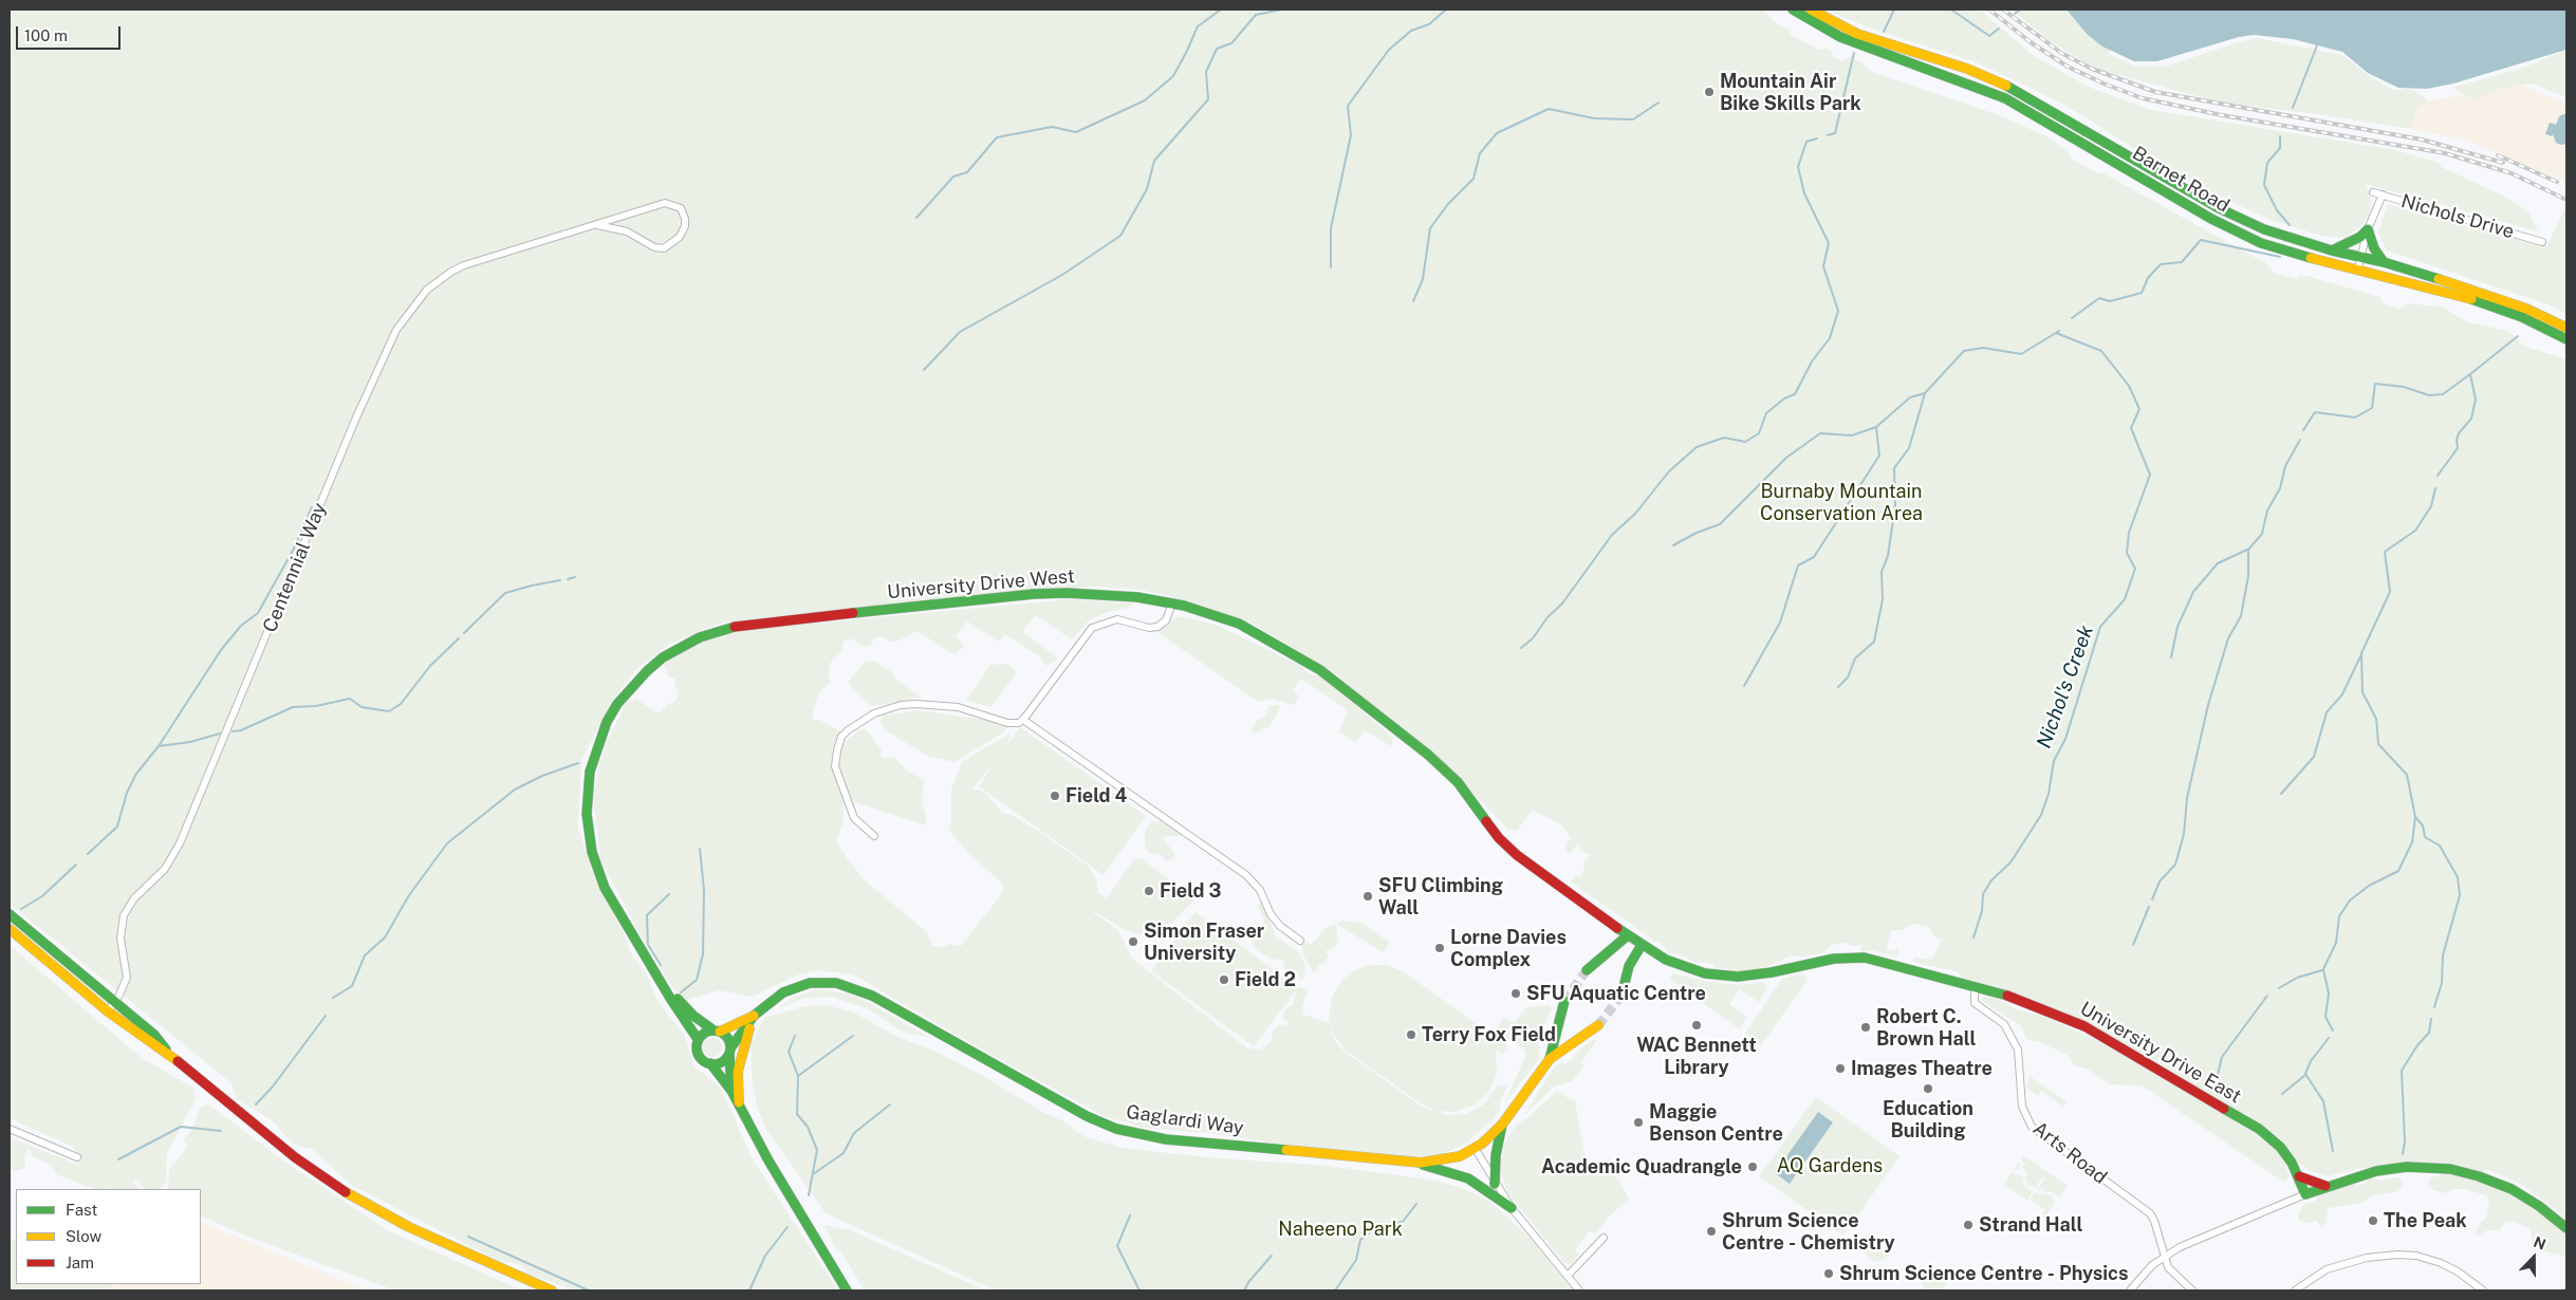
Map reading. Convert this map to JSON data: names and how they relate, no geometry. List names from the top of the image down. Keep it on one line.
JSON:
{"streets":{"street":["Barnet Road","Nichols Drive","Centennial Way","University Drive West","University Drive East","Gaglardi Way","Arts Road"]},"crossings":[["University Drive West","University Drive East"],["University Drive West","Gaglardi Way"],["University Drive East","Arts Road"]],"water":["Nichol's Creek"],"parks":["Burnaby Mountain Conservation Area","AQ Gardens","Naheeno Park"],"places":["Mountain Air Bike Skills Park","Field 4","Field 3","SFU Climbing Wall","Simon Fraser University","Lorne Davies Complex","Field 2","SFU Aquatic Centre","WAC Bennett Library","Robert C. Brown Hall","Terry Fox Field","Images Theatre","Education Building","Maggie Benson Centre","Academic Quadrangle","The Peak","Strand Hall","Shrum Science Centre - Chemistry","Shrum Science Centre - Physics"],"legend":["Fast","Slow","Jam"],"scale_bar":"100 m","north":"top"}
